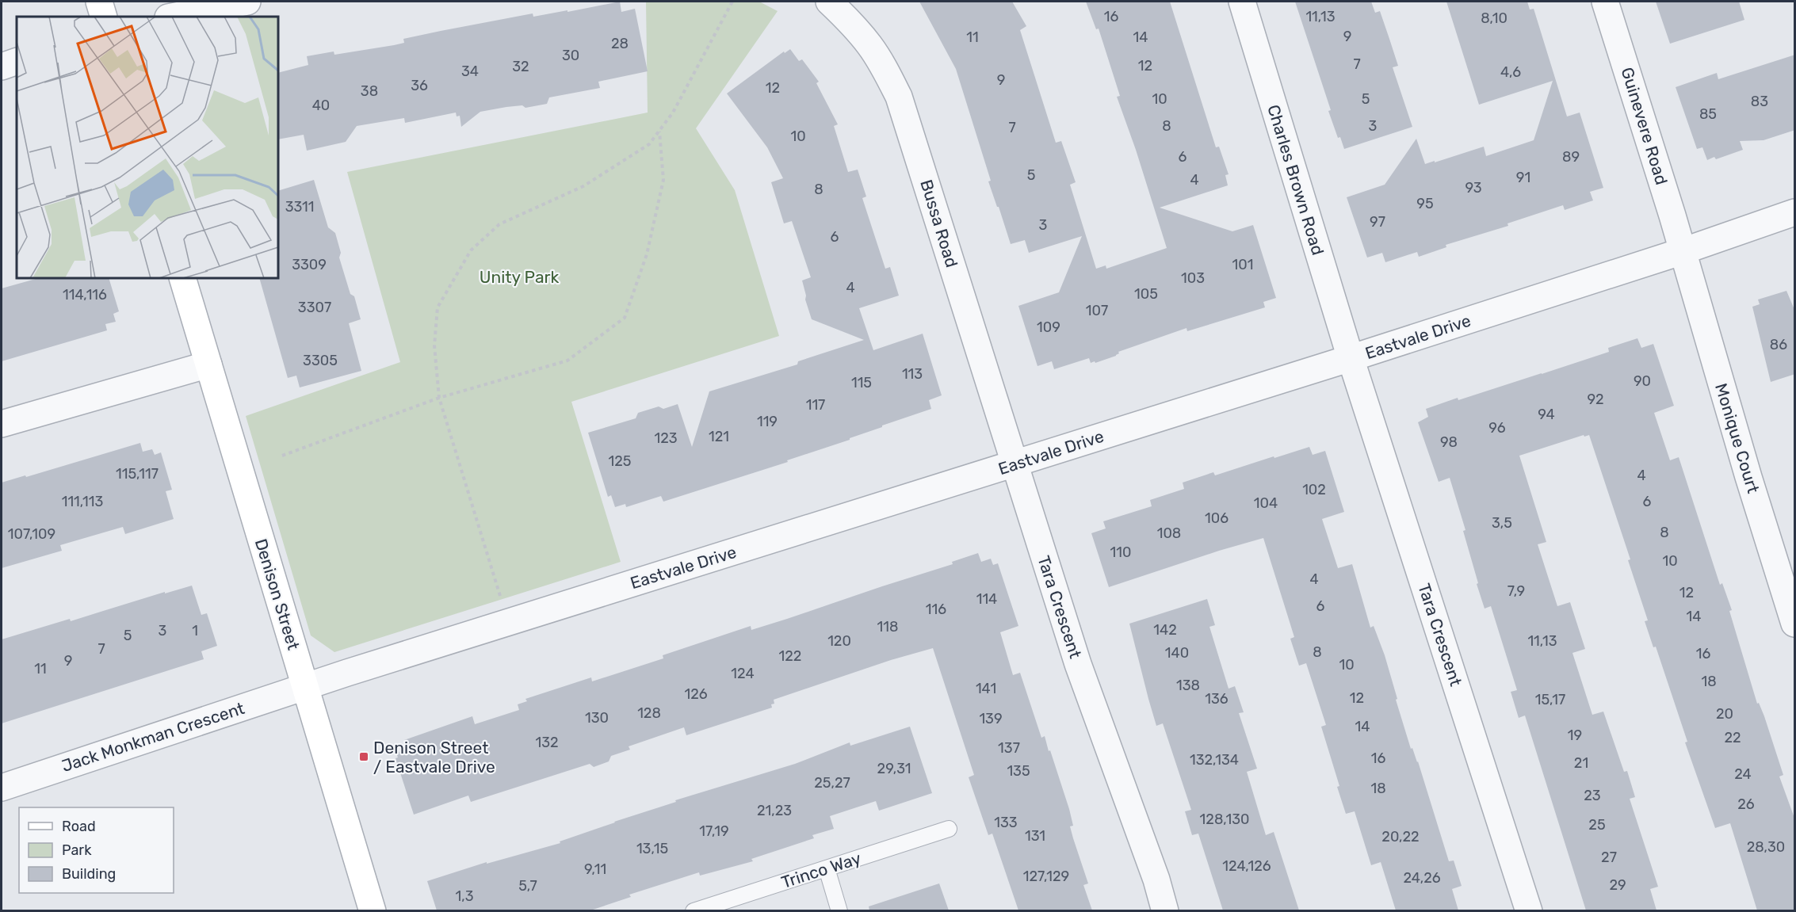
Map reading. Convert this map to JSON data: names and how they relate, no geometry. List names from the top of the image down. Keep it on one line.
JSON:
{"streets":{"street":["Guinevere Road","Charles Brown Road","Bussa Road","Eastvale Drive","Monique Court","Denison Street","Tara Crescent","Jack Monkman Crescent"],"lane":["Trinco Way"]},"crossings":[["Guinevere Road","Eastvale Drive"],["Guinevere Road","Monique Court"],["Charles Brown Road","Eastvale Drive"],["Charles Brown Road","Tara Crescent"],["Bussa Road","Eastvale Drive"],["Bussa Road","Tara Crescent"],["Eastvale Drive","Monique Court"],["Eastvale Drive","Denison Street"],["Eastvale Drive","Tara Crescent"],["Eastvale Drive","Jack Monkman Crescent"],["Denison Street","Jack Monkman Crescent"]],"parks":["Unity Park"],"places":{"transit":["Denison Street / Eastvale Drive"]},"house_numbers":["16","11,13","8,10","9","11","14","28","30","7","12","32","34","4,6","9","36","12","38","10","5","83","40","85","8","3","7","10","6","89","5","91","4","93","8","95","3311","97","3","6","3309","101","103","4","105","114,116","3307","107","109","86","3305","113","90","115","92","117","94","119","96","121","123","98","125","115,117","4","102","111,113","6","104","106","3,5","8","108","107,109","110","10","4","7,9","12","114","6","116","14","118","142","3","1","5","120","11,13","7","8","140","16","122","9","10","11","124","18","138","141","126","12","136","15,17","128","20","130","139","14","19","22","132","137","16","132,134","21","29,31","135","24","25,27","18","23","26","21,23","128,130","133","25","17,19","131","20,22","28,30","13,15","27","124,126","9,11","127,129","24,26","29","5,7","1,3"],"legend":["Road","Park","Building"]}
